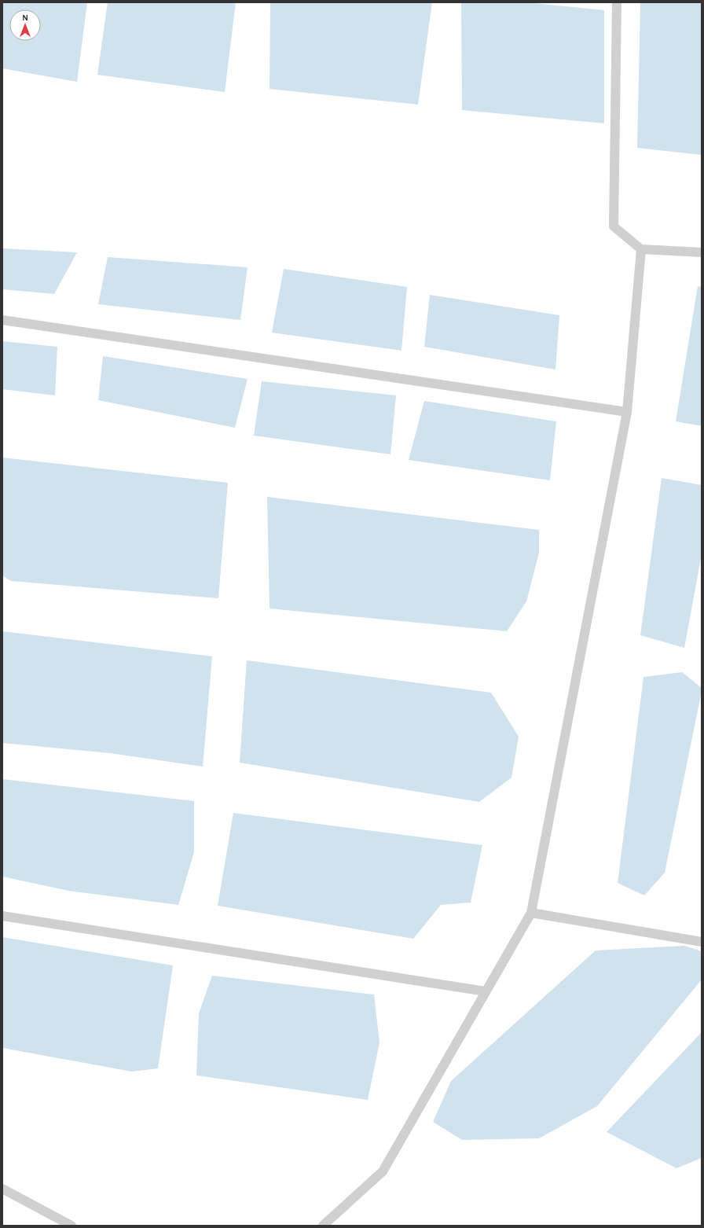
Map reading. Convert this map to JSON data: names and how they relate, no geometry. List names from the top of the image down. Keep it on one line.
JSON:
{"north":"top"}
